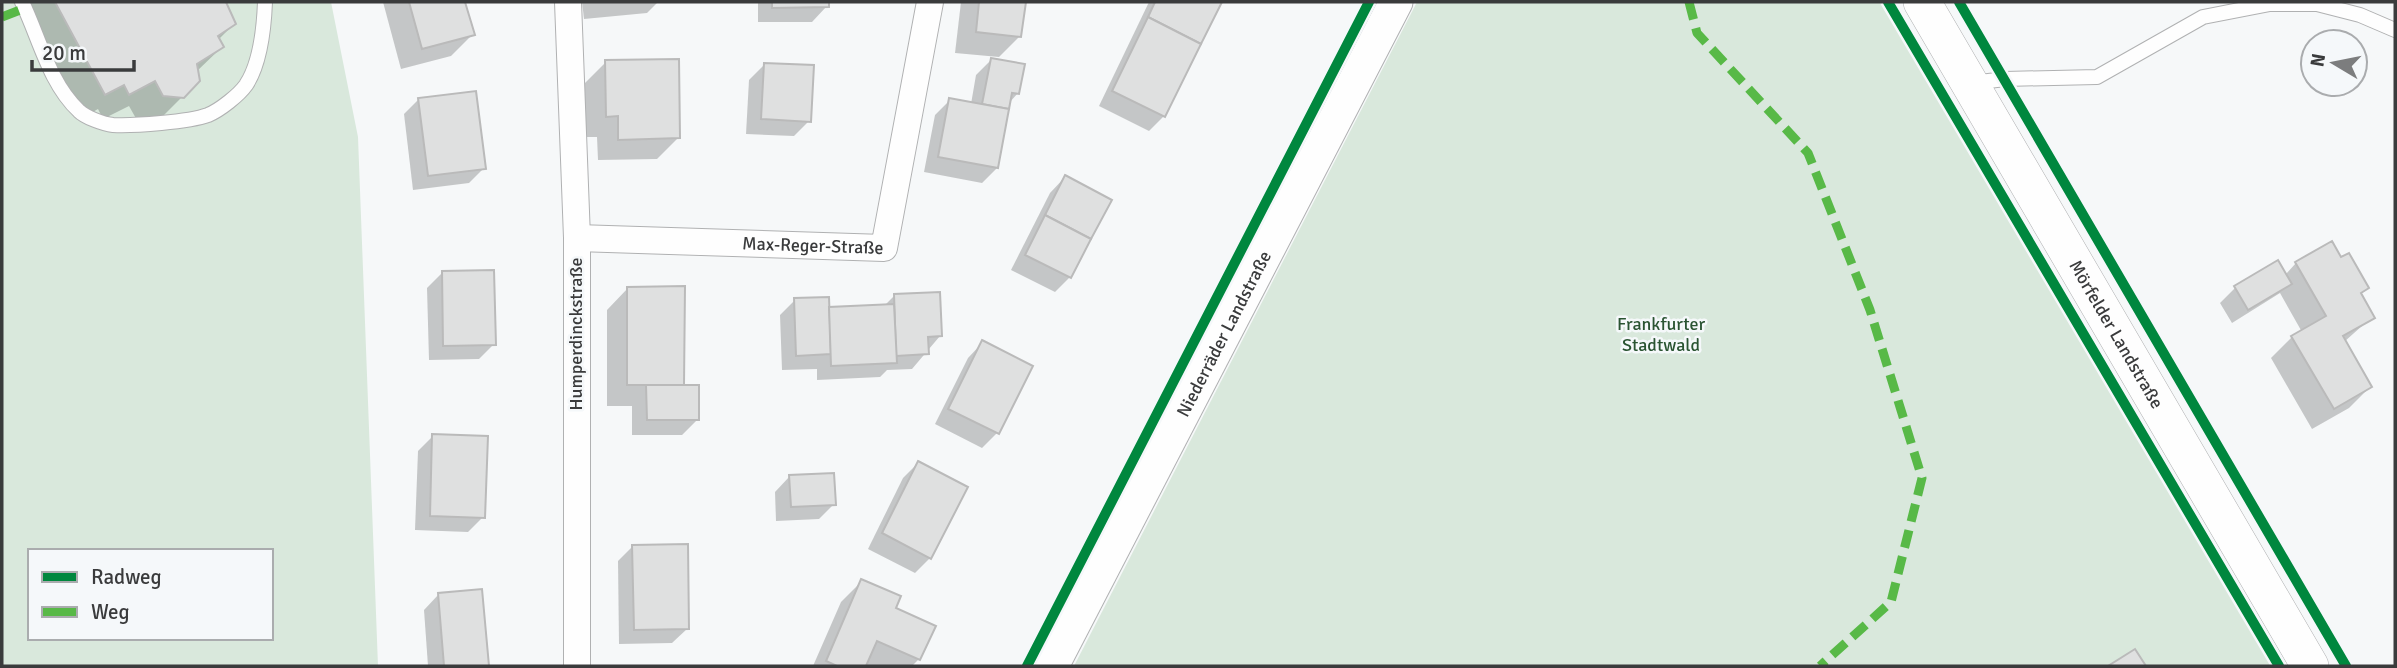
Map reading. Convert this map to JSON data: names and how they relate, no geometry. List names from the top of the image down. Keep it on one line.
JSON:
{"streets":{"main road":["Mörfelder Landstraße"],"street":["Max-Reger-Straße","Humperdinckstraße","Niederräder Landstraße"]},"crossings":[["Max-Reger-Straße","Humperdinckstraße"]],"parks":["Frankfurter Stadtwald"],"legend":["Radweg","Weg"],"scale_bar":"20 m","north":"left"}
